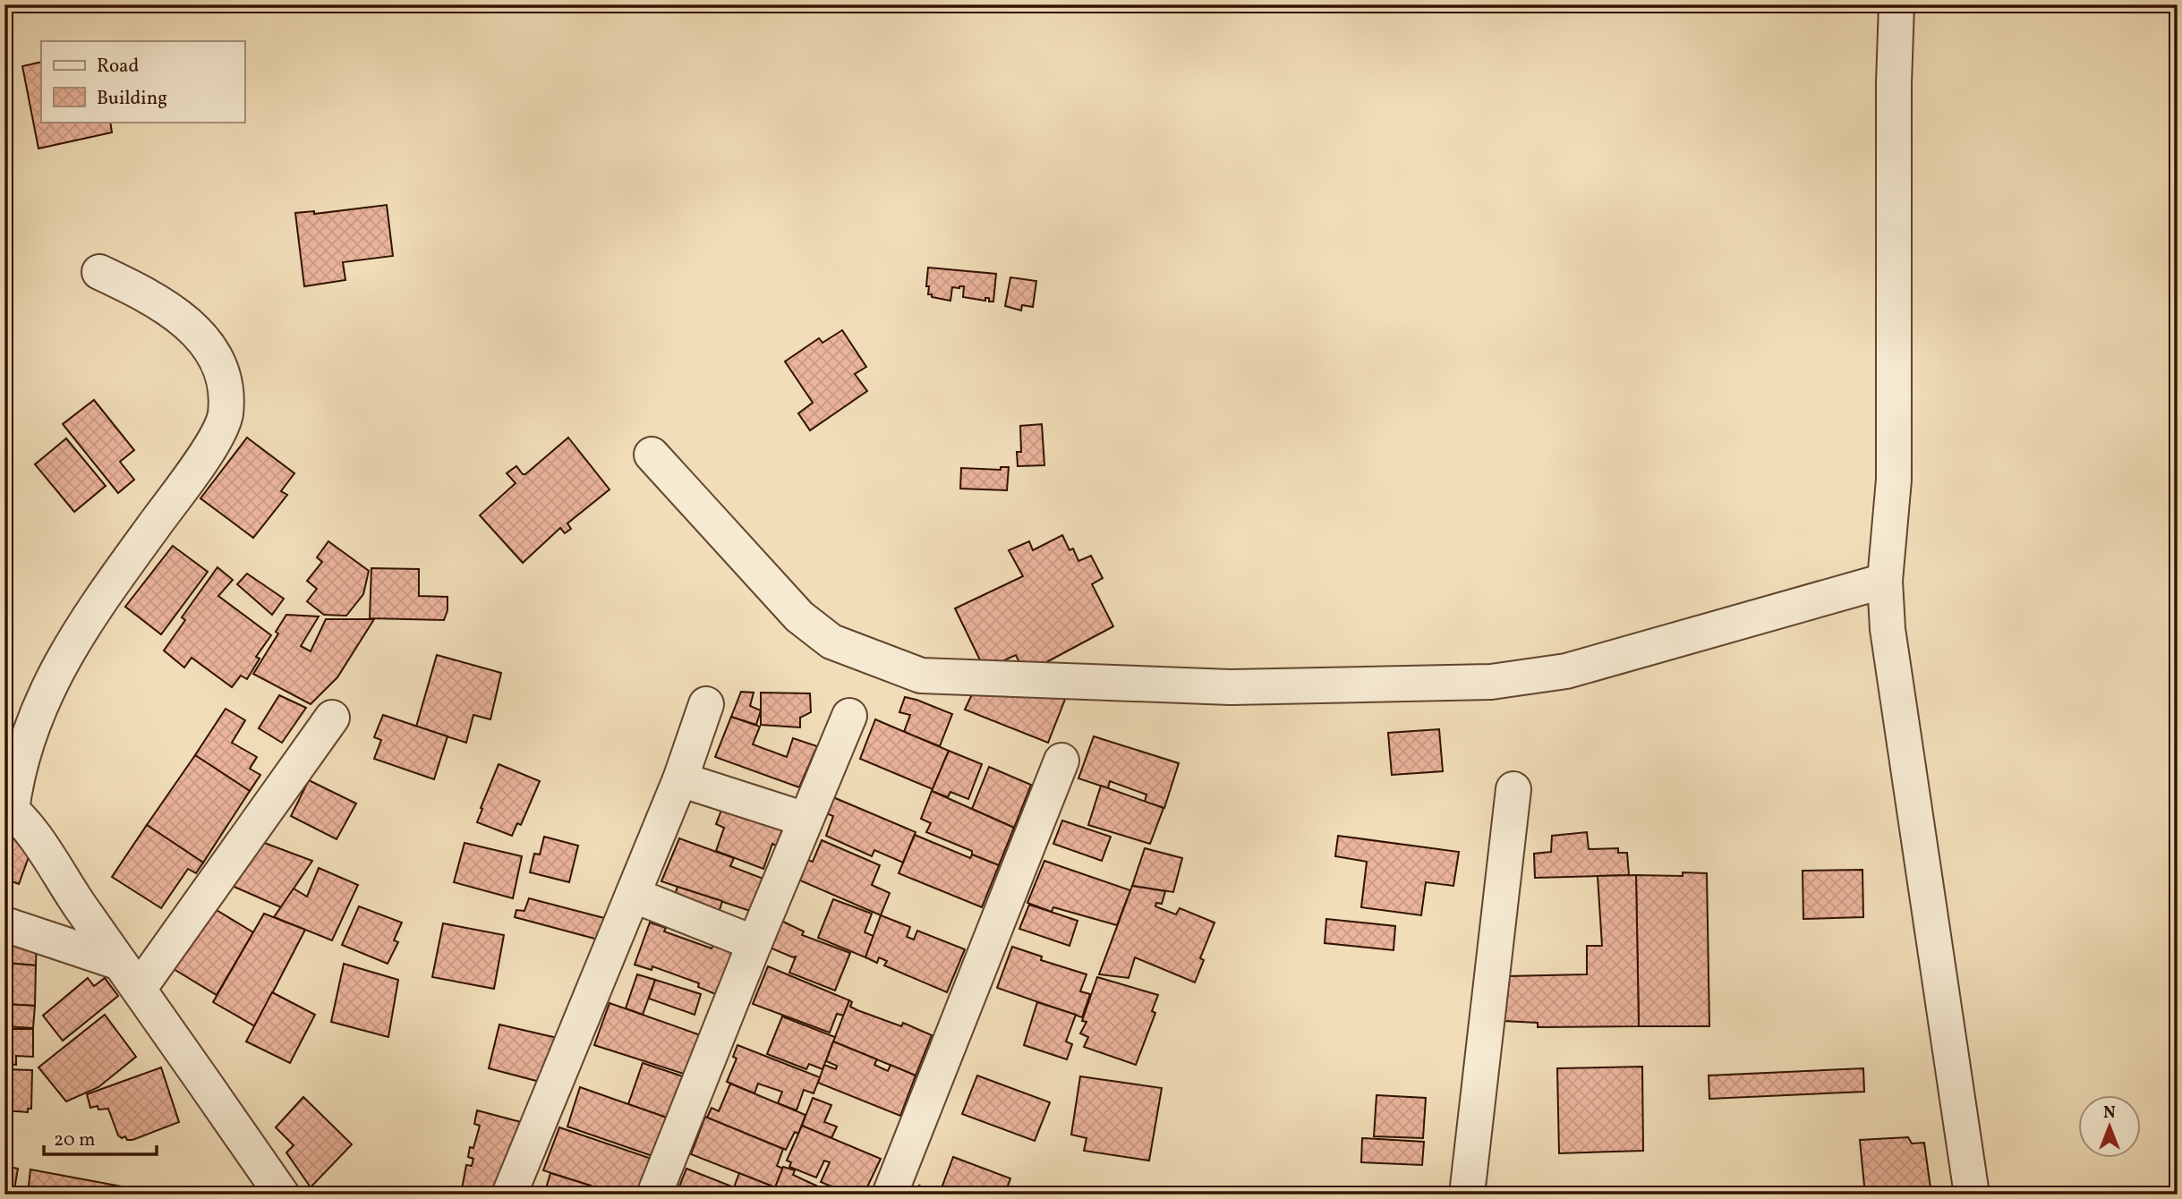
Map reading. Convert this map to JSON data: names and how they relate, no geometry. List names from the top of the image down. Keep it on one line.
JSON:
{"legend":["Road","Building"],"scale_bar":"20 m","north":"top"}
